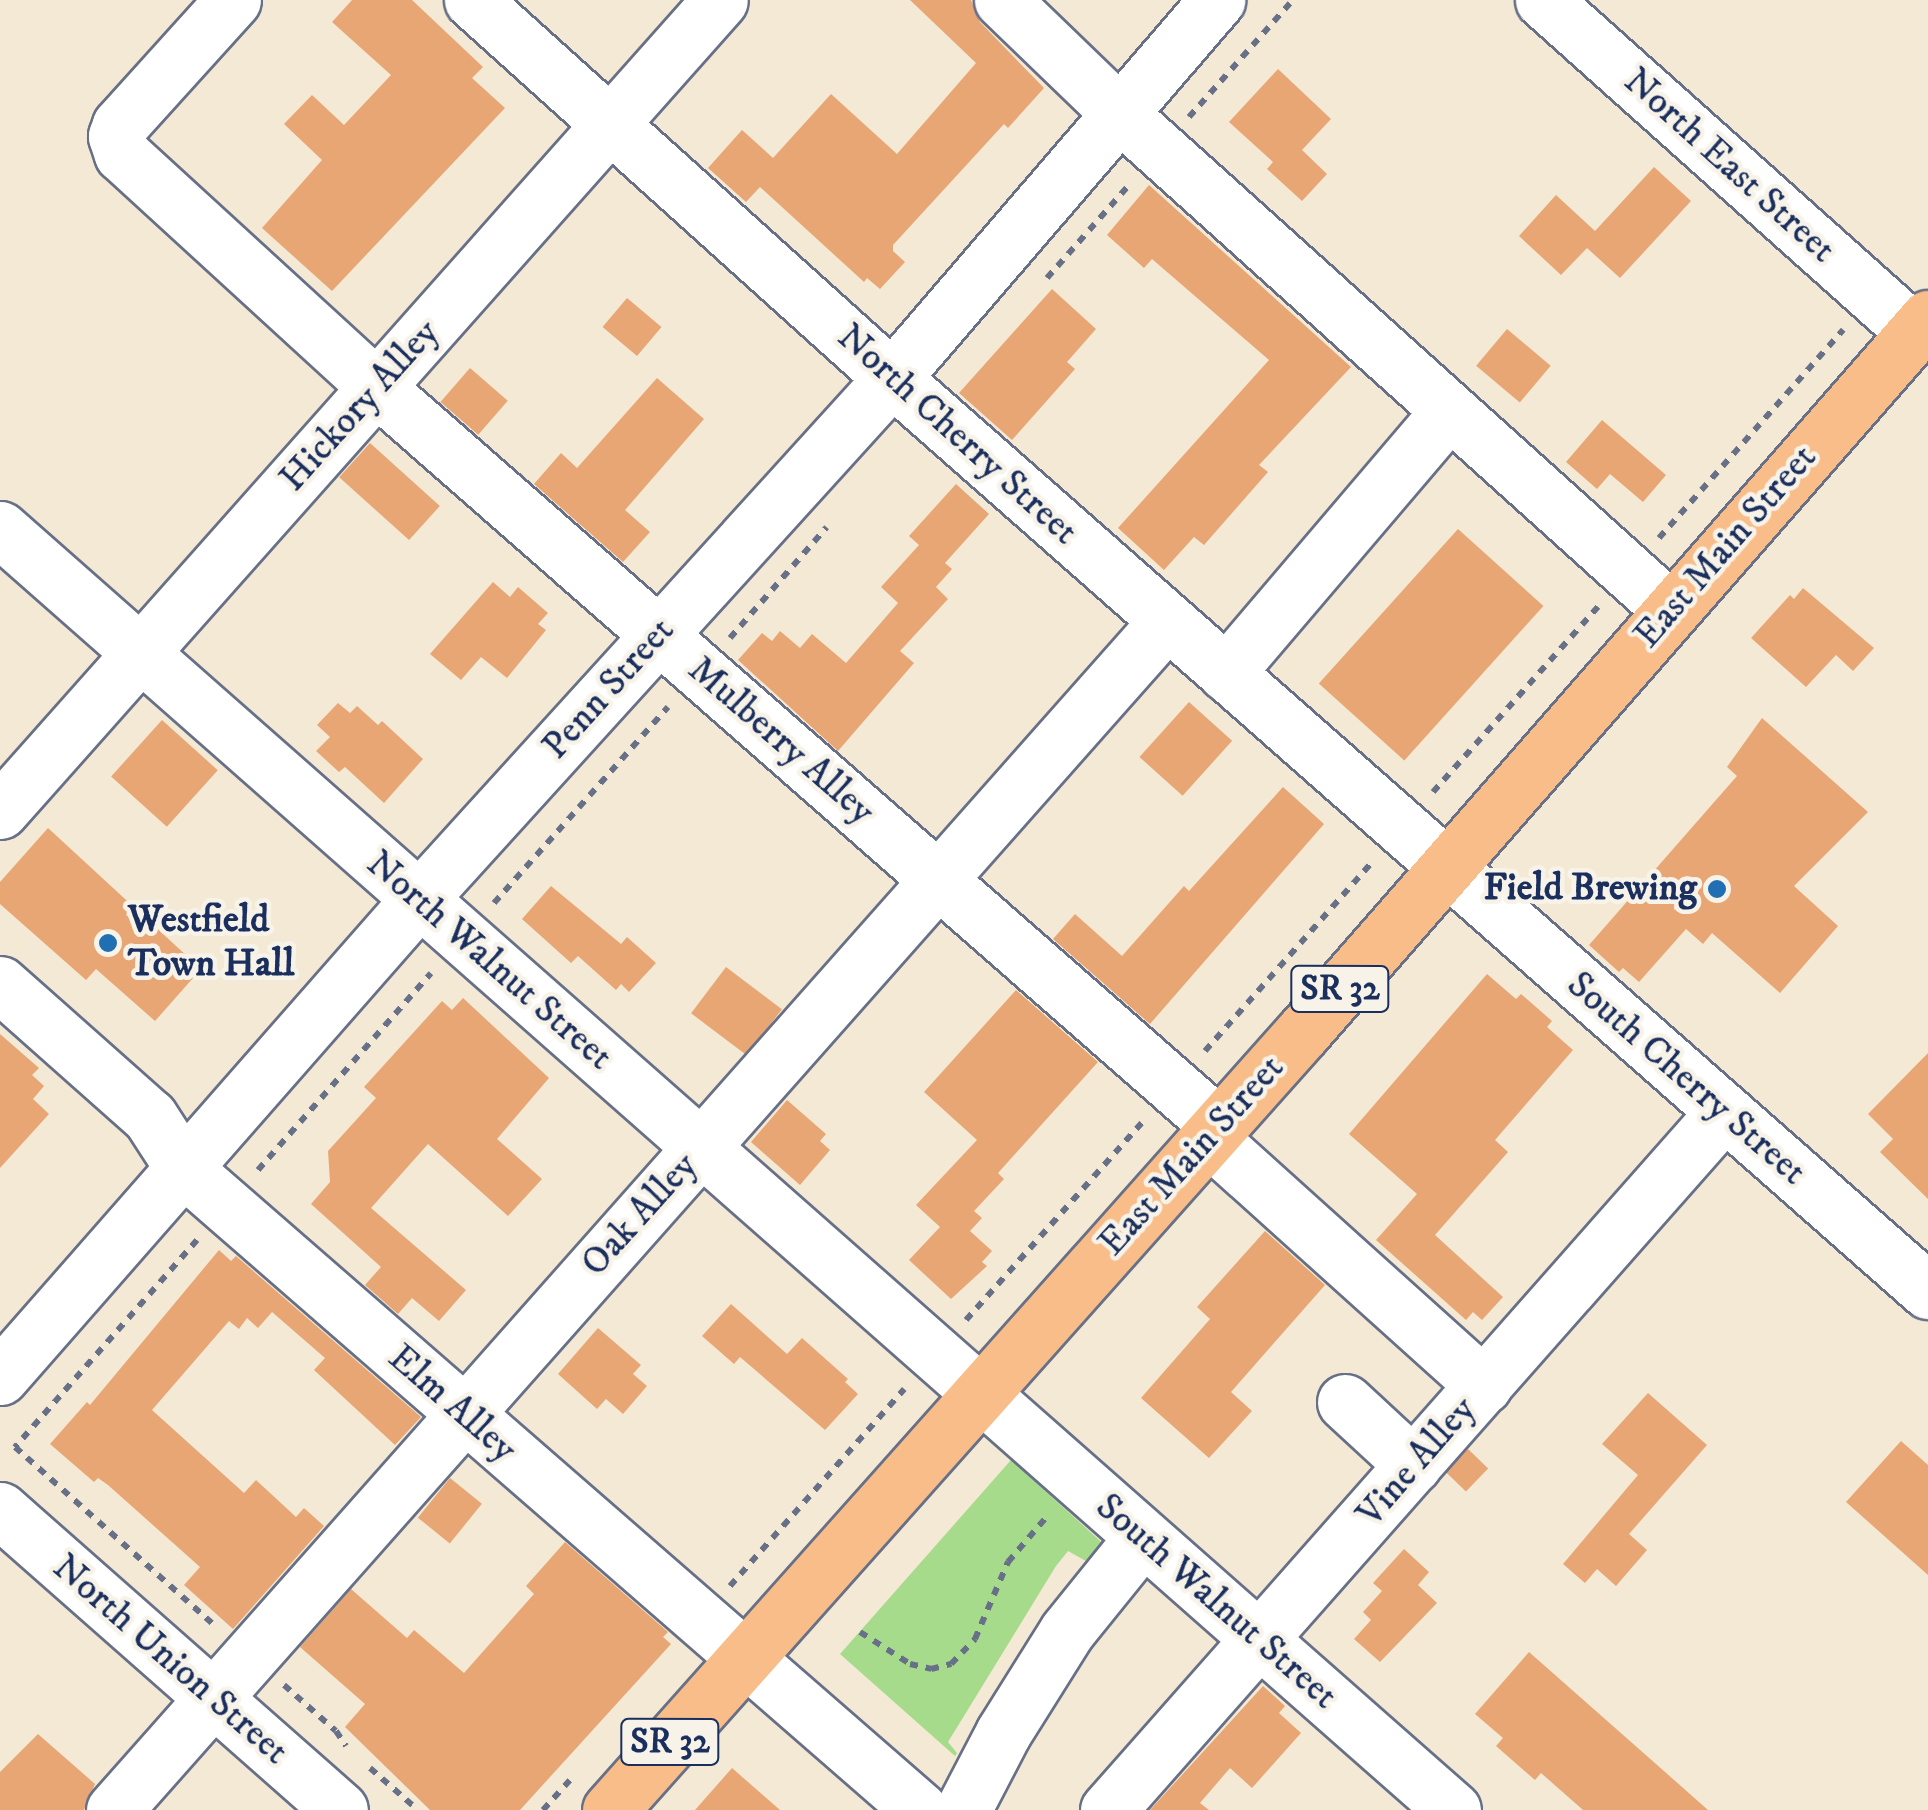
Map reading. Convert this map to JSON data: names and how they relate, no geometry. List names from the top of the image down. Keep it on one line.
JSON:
{"streets":{"main road":["East Main Street","SR 32"],"street":["North East Street","Hickory Alley","North Cherry Street","Penn Street","Mulberry Alley","North Walnut Street","South Cherry Street","Oak Alley","Elm Alley","Vine Alley","South Walnut Street","North Union Street"]},"crossings":[["North East Street","East Main Street"],["Hickory Alley","North Cherry Street"],["Hickory Alley","Mulberry Alley"],["Hickory Alley","North Walnut Street"],["North Cherry Street","East Main Street"],["North Cherry Street","Penn Street"],["North Cherry Street","South Cherry Street"],["North Cherry Street","Oak Alley"],["East Main Street","Mulberry Alley"],["East Main Street","North Walnut Street"],["East Main Street","South Cherry Street"],["East Main Street","Elm Alley"],["East Main Street","South Walnut Street"],["Penn Street","Mulberry Alley"],["Penn Street","North Walnut Street"],["Penn Street","Elm Alley"],["Mulberry Alley","Oak Alley"],["Mulberry Alley","Vine Alley"],["North Walnut Street","Oak Alley"],["North Walnut Street","South Walnut Street"],["South Cherry Street","Vine Alley"],["Oak Alley","Elm Alley"],["Oak Alley","North Union Street"],["Vine Alley","South Walnut Street"]],"places":["Field Brewing","Westfield Town Hall"]}
